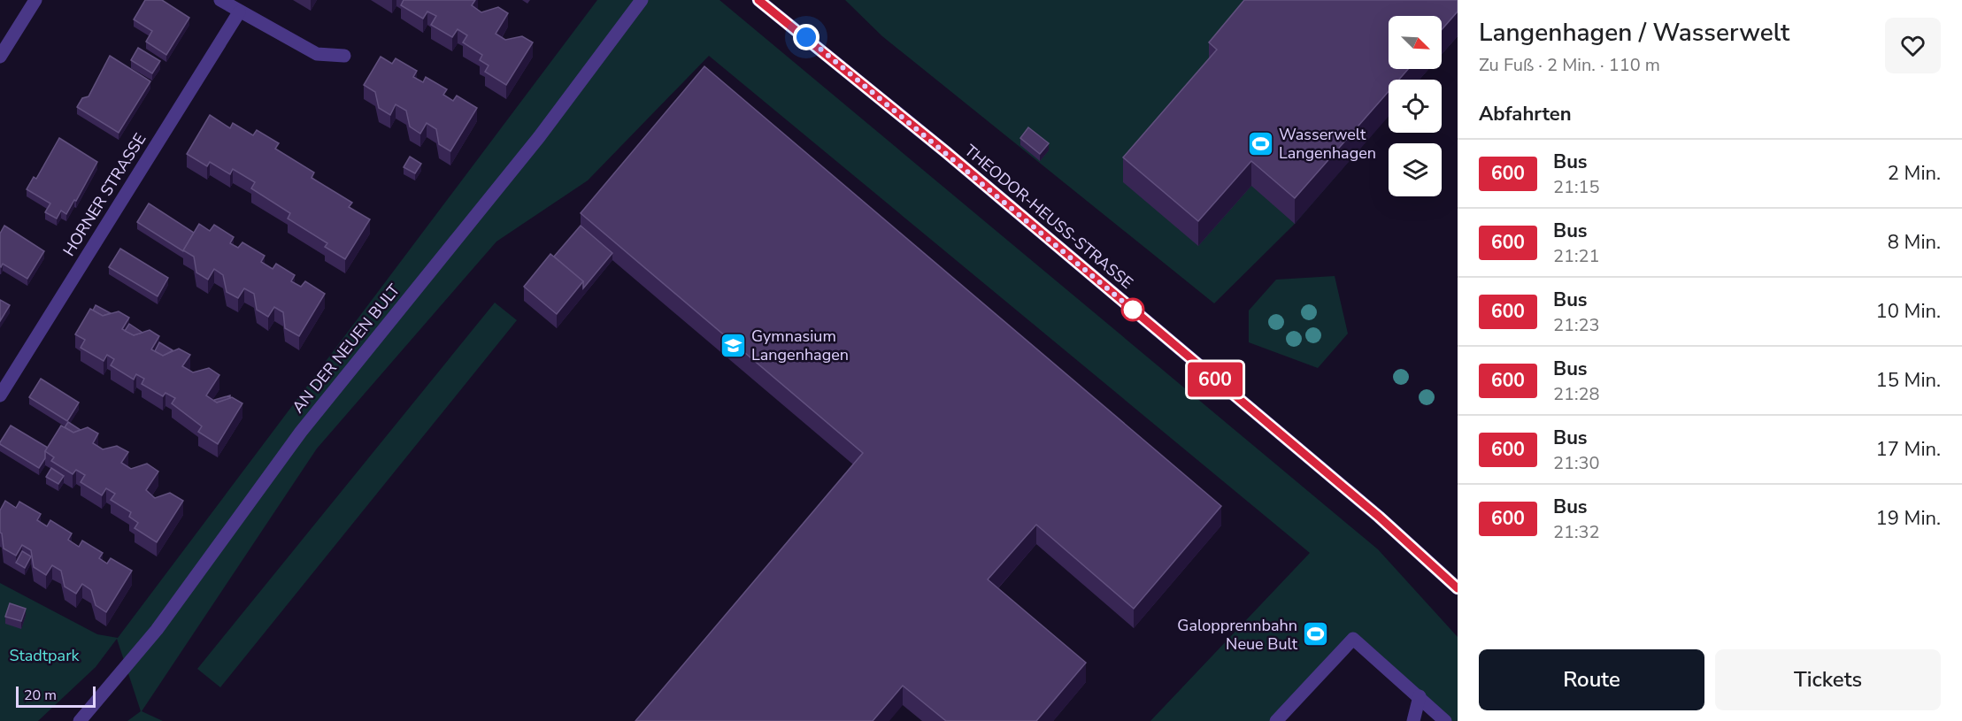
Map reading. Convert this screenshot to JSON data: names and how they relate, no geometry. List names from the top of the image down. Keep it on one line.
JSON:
{"streets":{"street":["HORNER STRASSE","THEODOR-HEUSS-STRASSE","AN DER NEUEN BULT"]},"parks":["Stadtpark"],"places":{"sports":["Wasserwelt Langenhagen","Galopprennbahn Neue Bult"],"school or university":["Gymnasium Langenhagen"]},"lines":["bus line 600"],"scale_bar":"20 m","north":"bottom right","page":{"on_map":"600","heading":[["Langenhagen / Wasserwelt","Zu Fuß · 2 Min. · 110 m"],"Abfahrten"],"list":[{"mark":"600","name":"Bus","note":"21:15","value":"2 Min."},{"mark":"600","name":"Bus","note":"21:21","value":"8 Min."},{"mark":"600","name":"Bus","note":"21:23","value":"10 Min."},{"mark":"600","name":"Bus","note":"21:28","value":"15 Min."},{"mark":"600","name":"Bus","note":"21:30","value":"17 Min."},{"mark":"600","name":"Bus","note":"21:32","value":"19 Min."}],"buttons":["Route","Tickets"],"scale":"20 m"}}
